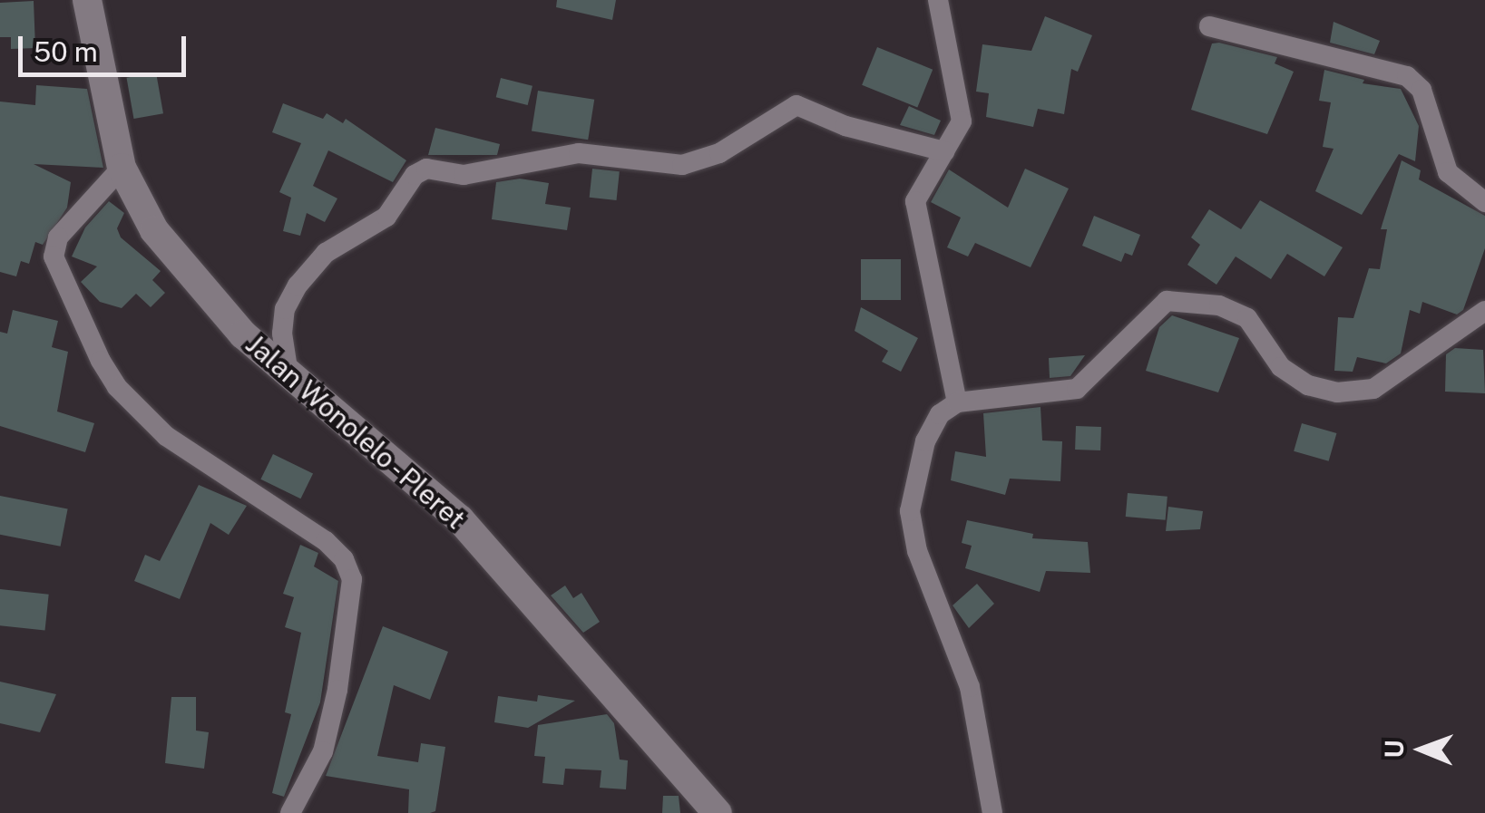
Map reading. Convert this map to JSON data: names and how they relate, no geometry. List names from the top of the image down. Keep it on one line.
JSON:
{"streets":{"main road":["Jalan Wonolelo - Pleret"]},"scale_bar":"50 m","north":"left"}
